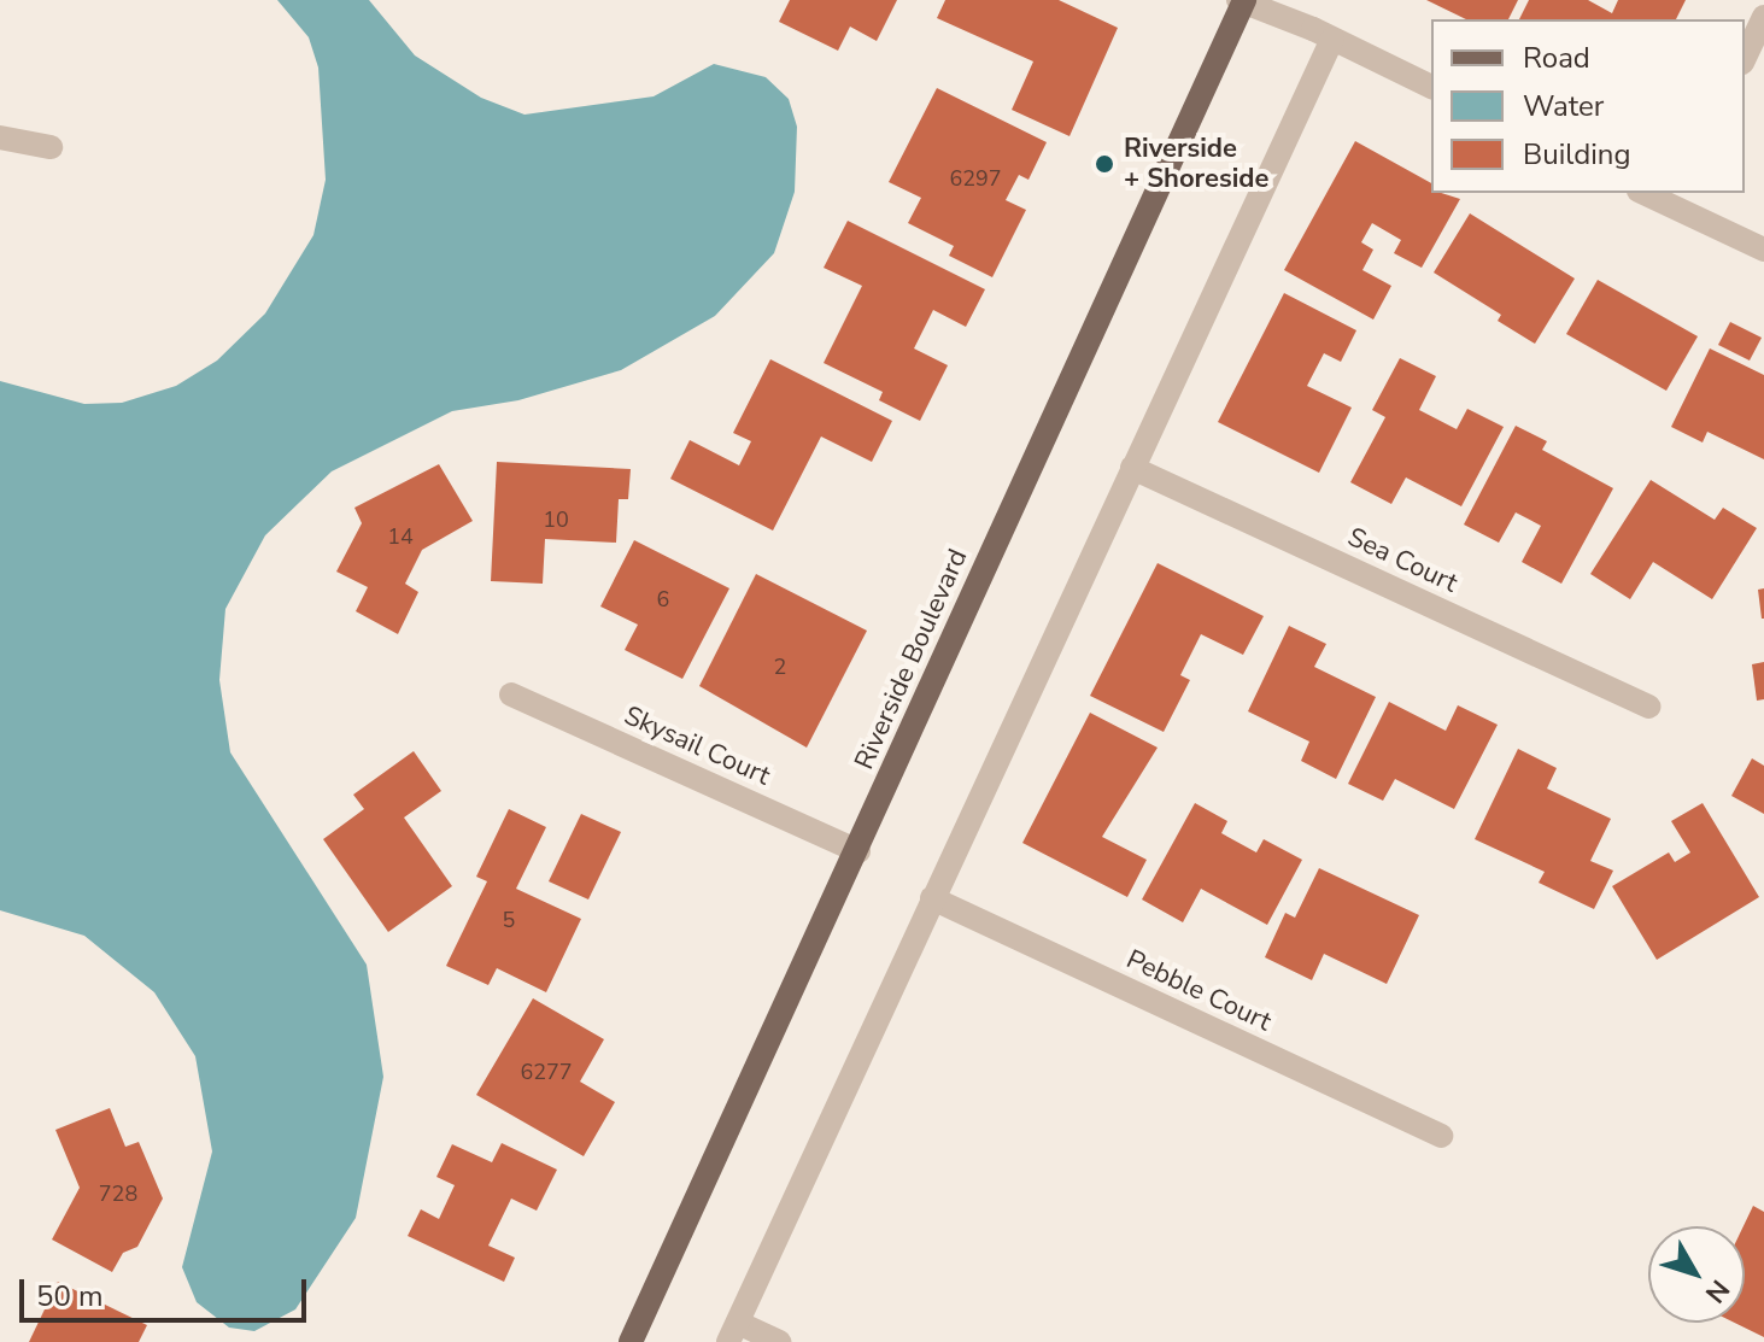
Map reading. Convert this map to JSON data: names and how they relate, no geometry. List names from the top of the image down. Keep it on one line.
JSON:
{"streets":{"main road":["Riverside Boulevard"],"street":["Sea Court","Skysail Court","Pebble Court"]},"crossings":[["Riverside Boulevard","Skysail Court"]],"places":["Riverside + Shoreside"],"house_numbers":["6297","10","14","6","2","5","6277","728"],"legend":["Road","Water","Building"],"scale_bar":"50 m","north":"bottom right"}
